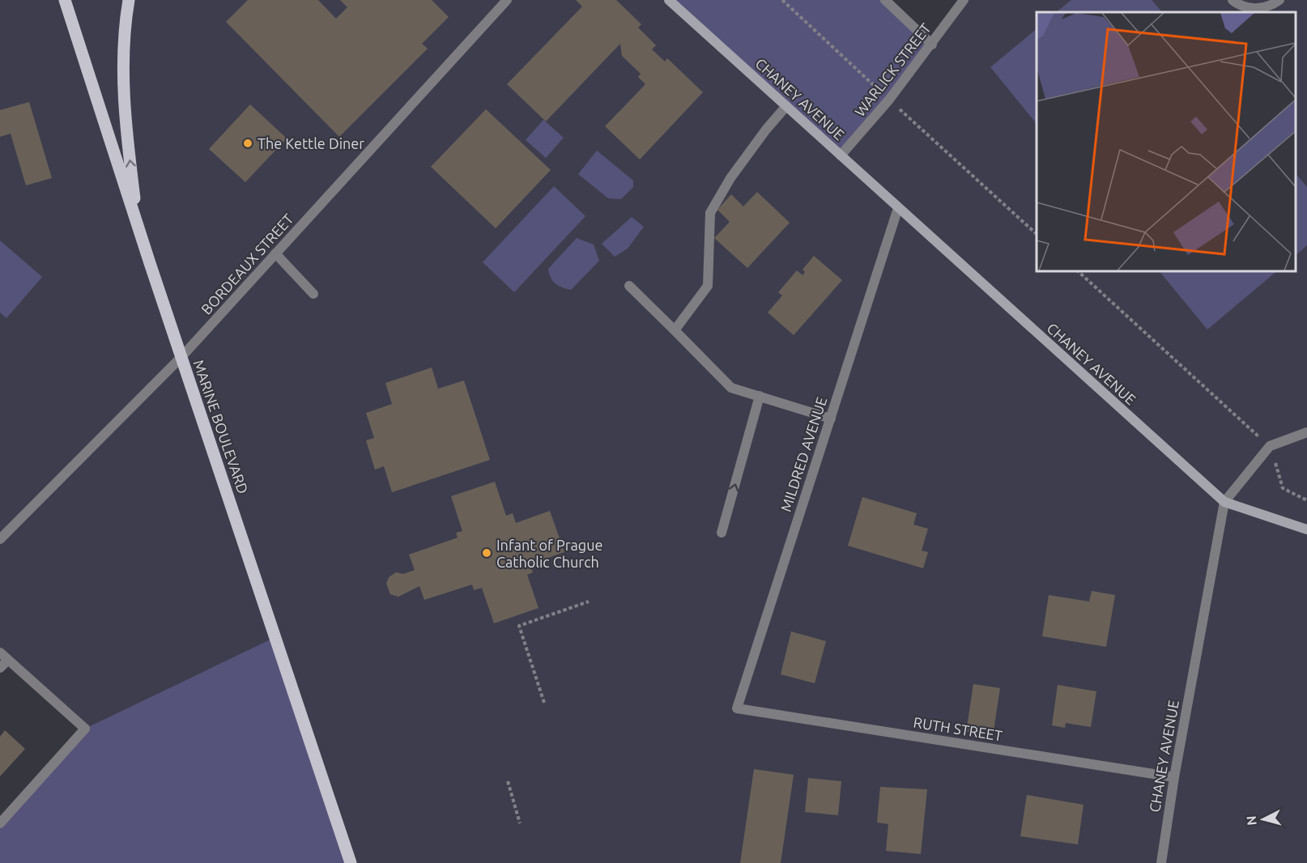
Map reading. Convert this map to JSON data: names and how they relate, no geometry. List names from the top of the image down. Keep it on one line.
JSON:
{"streets":{"main road":["CHANEY AVENUE","MARINE BOULEVARD"],"street":["WARLICK STREET","BORDEAUX STREET","MILDRED AVENUE","RUTH STREET"]},"crossings":[["WARLICK STREET","CHANEY AVENUE"],["CHANEY AVENUE","MILDRED AVENUE"],["CHANEY AVENUE","RUTH STREET"],["BORDEAUX STREET","MARINE BOULEVARD"],["MILDRED AVENUE","RUTH STREET"]],"places":["The Kettle Diner","Infant of Prague Catholic Church"],"north":"left"}
